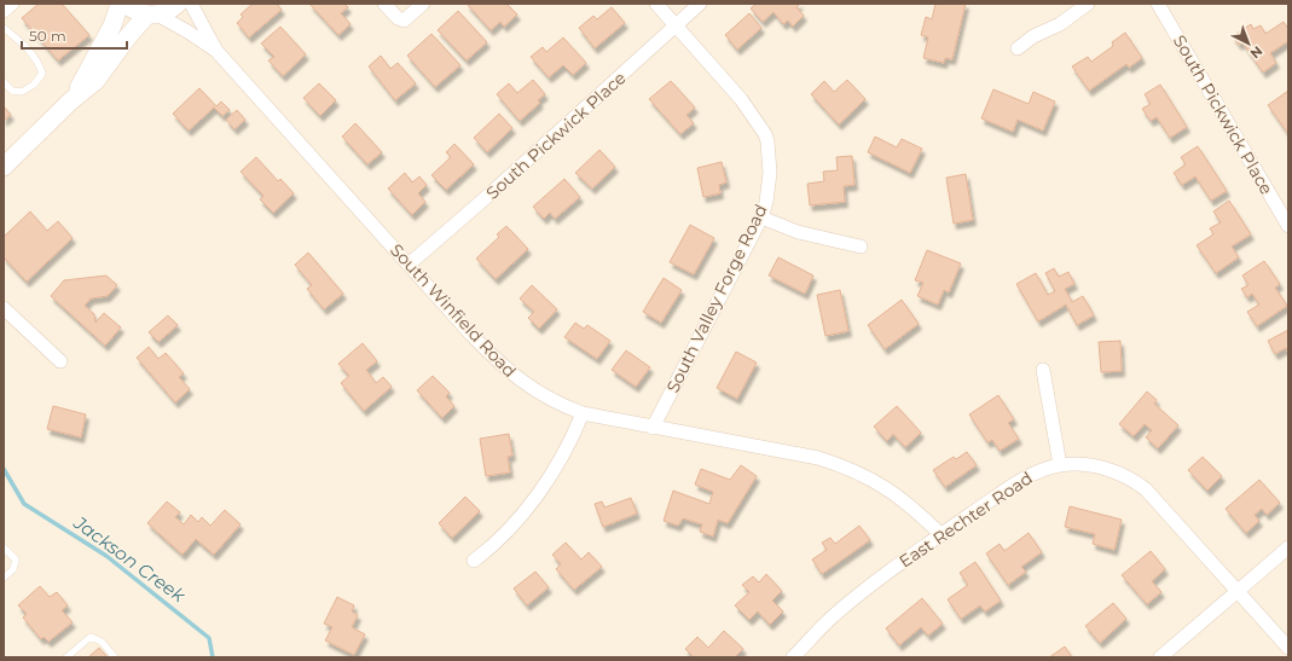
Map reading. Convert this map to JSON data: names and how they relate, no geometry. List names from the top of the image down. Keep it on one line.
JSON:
{"streets":{"street":["South Pickwick Place","South Valley Forge Road","South Winfield Road","East Rechter Road"]},"crossings":[["South Pickwick Place","South Valley Forge Road"],["South Pickwick Place","South Winfield Road"],["South Valley Forge Road","South Winfield Road"],["South Winfield Road","East Rechter Road"]],"water":["Jackson Creek"],"scale_bar":"50 m","north":"bottom right"}
